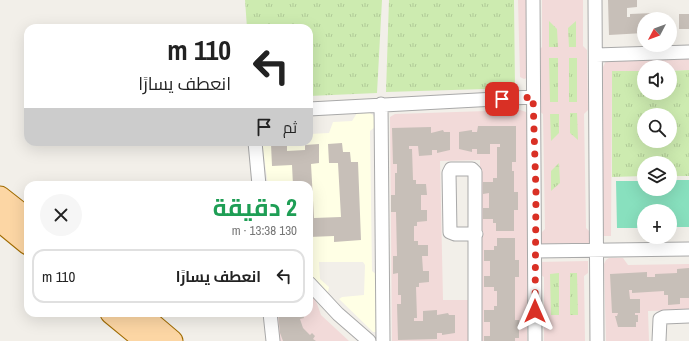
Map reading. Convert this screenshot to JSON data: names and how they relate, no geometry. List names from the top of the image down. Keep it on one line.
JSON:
{"north":"bottom left","page":{"map_buttons":"+","turn":["110 m","انعطف يسارًا"],"then":"ثم","heading":["2 دقيقة","130 m · 13:38"],"list":[{"name":"انعطف يسارًا","value":"110 m"}]}}
